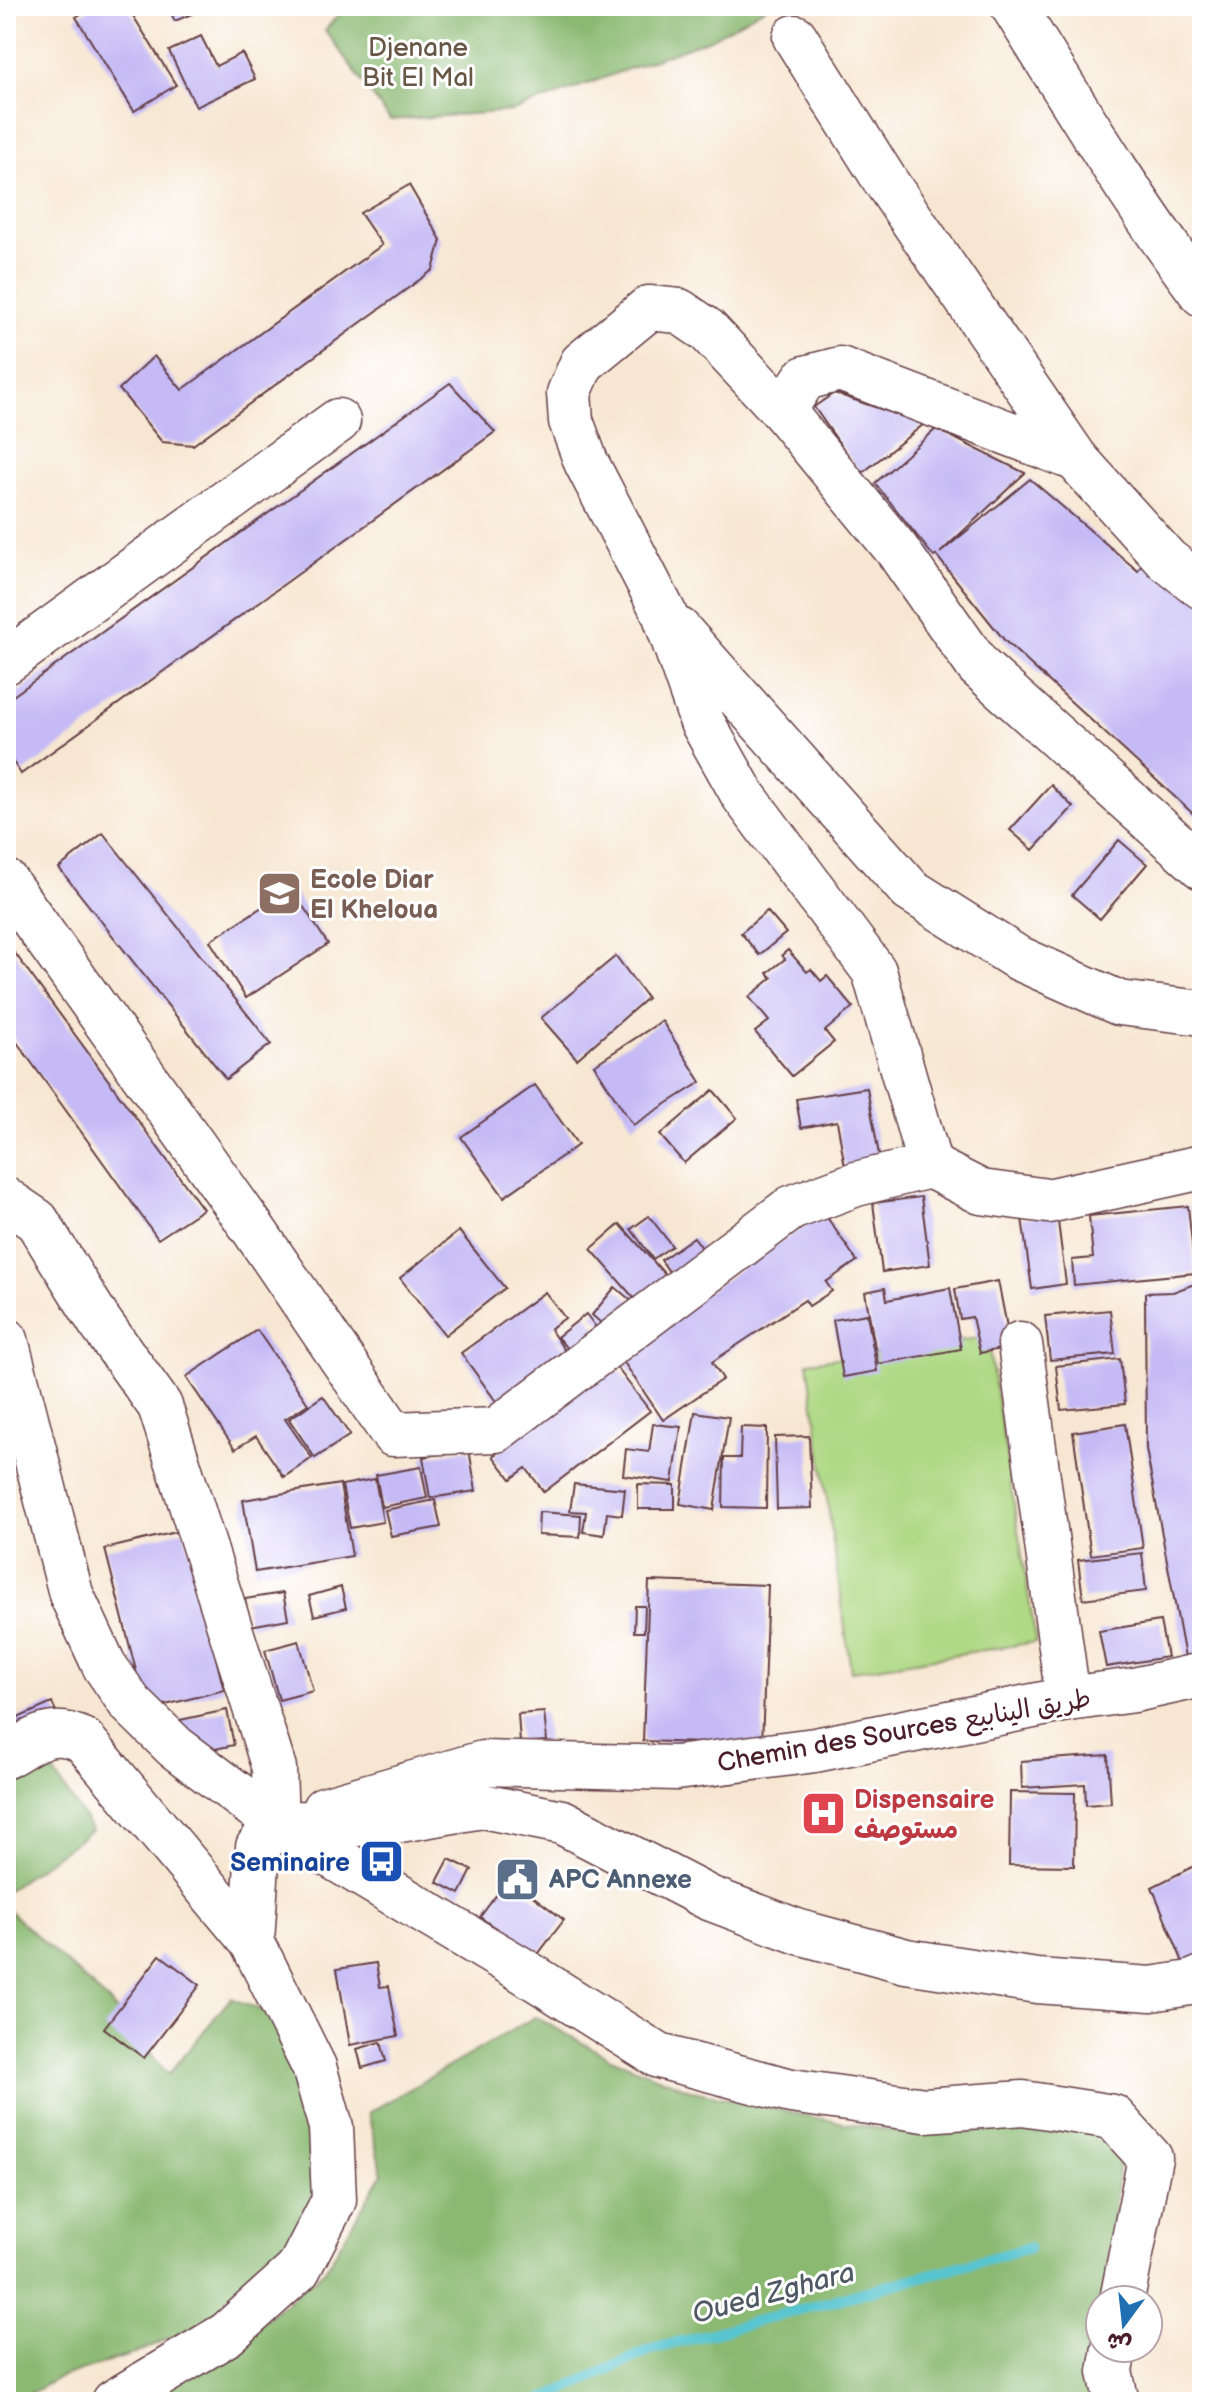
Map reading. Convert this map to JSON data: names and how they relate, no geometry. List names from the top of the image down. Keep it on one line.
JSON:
{"streets":{"street":["Chemin des Sources طريق الينابيع"]},"water":["Oued Zghara"],"parks":["Djenane Bit El Mal"],"places":{"school or university":["Ecole Diar El Kheloua"],"hospital":["Dispensaire مستوصف"],"bus stop":["Seminaire"],"public building":["APC Annexe"]},"north":"bottom"}
